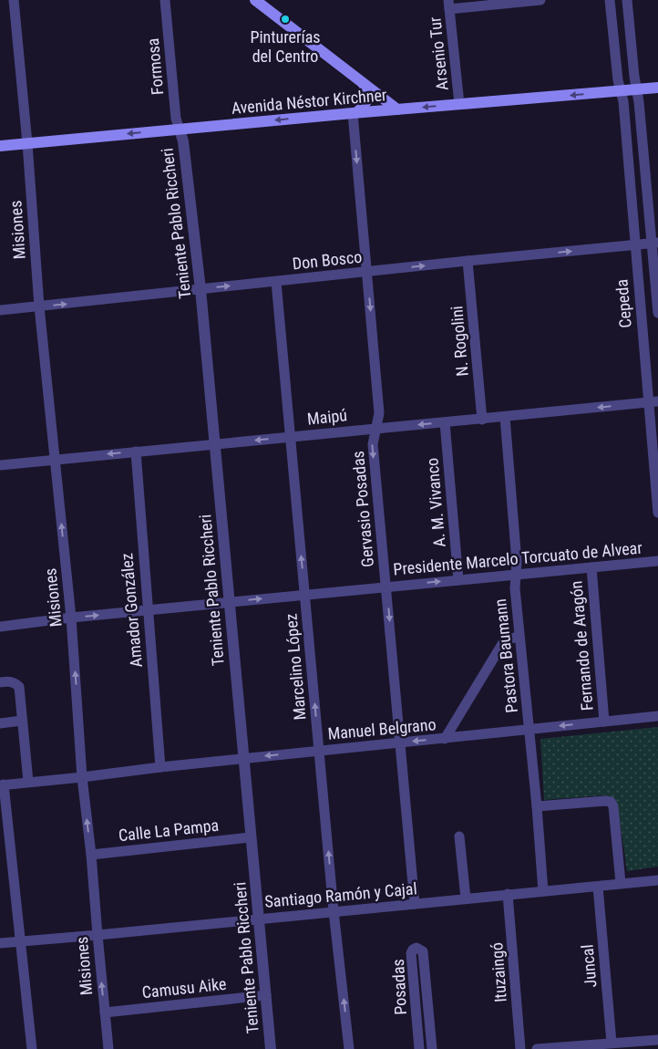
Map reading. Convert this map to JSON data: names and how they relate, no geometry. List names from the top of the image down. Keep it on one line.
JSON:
{"streets":{"main road":["Avenida Néstor Kirchner"],"street":["Arsenio Tur","Formosa","Teniente Pablo Riccheri","Misiones","Don Bosco","Cepeda","N. Rogolini","Maipú","A. M. Vivanco","Gervasio Posadas","Presidente Marcelo Torcuato de Alvear","Amador González","Fernando de Aragón","Pastora Baumann","Marcelino López","Manuel Belgrano","Calle La Pampa","Santiago Ramón y Cajal","Juncal","Ituzaingó","Posadas","Camusu Aike"]},"crossings":[["Arsenio Tur","Avenida Néstor Kirchner"],["Formosa","Avenida Néstor Kirchner"],["Formosa","Teniente Pablo Riccheri"],["Avenida Néstor Kirchner","Teniente Pablo Riccheri"],["Avenida Néstor Kirchner","Misiones"],["Avenida Néstor Kirchner","Cepeda"],["Avenida Néstor Kirchner","Gervasio Posadas"],["Teniente Pablo Riccheri","Don Bosco"],["Teniente Pablo Riccheri","Maipú"],["Teniente Pablo Riccheri","Presidente Marcelo Torcuato de Alvear"],["Teniente Pablo Riccheri","Manuel Belgrano"],["Teniente Pablo Riccheri","Calle La Pampa"],["Teniente Pablo Riccheri","Santiago Ramón y Cajal"],["Teniente Pablo Riccheri","Camusu Aike"],["Misiones","Don Bosco"],["Misiones","Maipú"],["Misiones","Presidente Marcelo Torcuato de Alvear"],["Misiones","Manuel Belgrano"],["Misiones","Calle La Pampa"],["Misiones","Santiago Ramón y Cajal"],["Misiones","Camusu Aike"],["Don Bosco","Cepeda"],["Don Bosco","N. Rogolini"],["Don Bosco","Gervasio Posadas"],["Don Bosco","Marcelino López"],["Cepeda","Maipú"],["N. Rogolini","Maipú"],["Maipú","A. M. Vivanco"],["Maipú","Gervasio Posadas"],["Maipú","Amador González"],["Maipú","Pastora Baumann"],["Maipú","Marcelino López"],["A. M. Vivanco","Presidente Marcelo Torcuato de Alvear"],["Gervasio Posadas","Presidente Marcelo Torcuato de Alvear"],["Gervasio Posadas","Manuel Belgrano"],["Gervasio Posadas","Santiago Ramón y Cajal"],["Presidente Marcelo Torcuato de Alvear","Amador González"],["Presidente Marcelo Torcuato de Alvear","Fernando de Aragón"],["Presidente Marcelo Torcuato de Alvear","Pastora Baumann"],["Presidente Marcelo Torcuato de Alvear","Marcelino López"],["Amador González","Manuel Belgrano"],["Fernando de Aragón","Manuel Belgrano"],["Pastora Baumann","Manuel Belgrano"],["Pastora Baumann","Santiago Ramón y Cajal"],["Marcelino López","Manuel Belgrano"],["Marcelino López","Santiago Ramón y Cajal"],["Santiago Ramón y Cajal","Juncal"],["Santiago Ramón y Cajal","Ituzaingó"]],"one_way":["Avenida Néstor Kirchner","Don Bosco","Maipú","Gervasio Posadas","Marcelino López"],"places":["Pinturerías del Centro"]}
